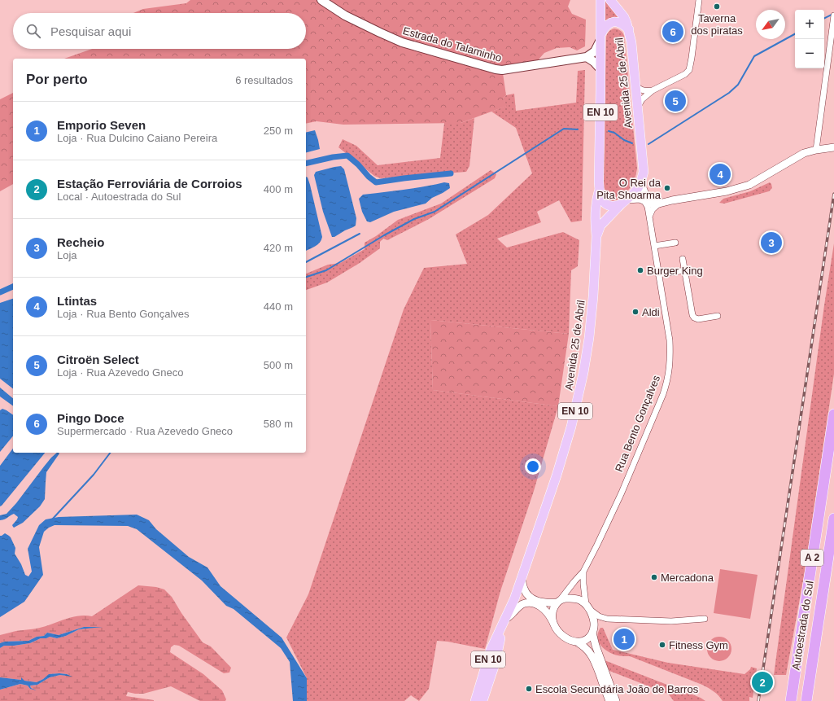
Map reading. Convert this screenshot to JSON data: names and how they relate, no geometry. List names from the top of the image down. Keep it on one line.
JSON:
{"streets":{"highway":["A 2","Autoestrada do Sul"],"main road":["Estrada do Talaminho","Avenida 25 de Abril","EN 10"],"street":["Rua Bento Gonçalves"]},"places":["Taverna dos piratas","O Rei da Pita Shoarma","Burger King","Aldi","Mercadona","Fitness Gym","Escola Secundária João de Barros"],"north":"bottom left","page":{"map_buttons":["+","−"],"search":"Pesquisar aqui","pins":["6","5","4","3","1","2"],"heading":["Por perto","6 resultados"],"list":[{"mark":"1","name":"Emporio Seven","note":"Loja · Rua Dulcino Caiano Pereira","value":"250 m"},{"mark":"2","name":"Estação Ferroviária de Corroios","note":"Local · Autoestrada do Sul","value":"400 m"},{"mark":"3","name":"Recheio","note":"Loja","value":"420 m"},{"mark":"4","name":"Ltintas","note":"Loja · Rua Bento Gonçalves","value":"440 m"},{"mark":"5","name":"Citroën Select","note":"Loja · Rua Azevedo Gneco","value":"500 m"},{"mark":"6","name":"Pingo Doce","note":"Supermercado · Rua Azevedo Gneco","value":"580 m"}]}}
